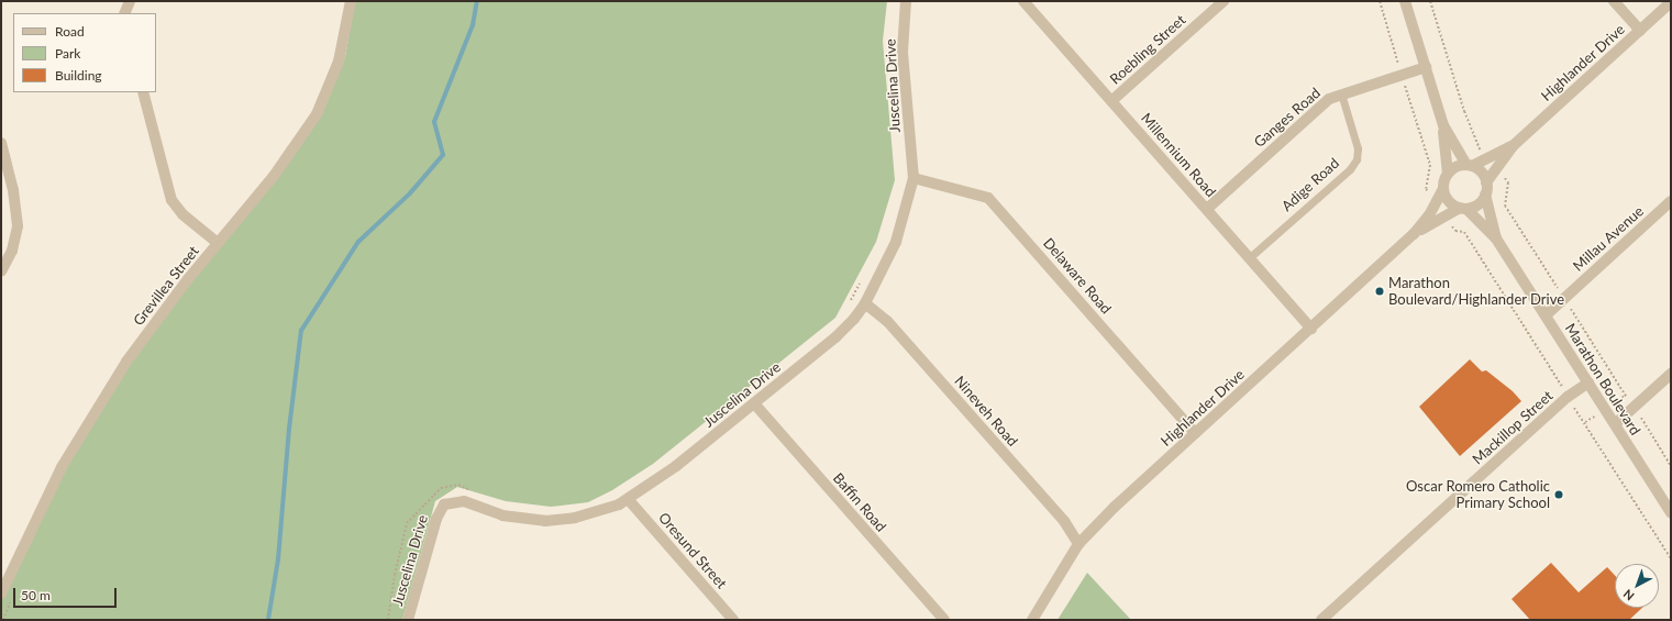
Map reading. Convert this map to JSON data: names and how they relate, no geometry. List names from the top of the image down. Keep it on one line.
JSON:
{"streets":{"street":["Roebling Street","Highlander Drive","Juscelina Drive","Ganges Road","Millennium Road","Millau Avenue","Delaware Road","Grevillea Street","Marathon Boulevard","Nineveh Road","Mackillop Street","Baffin Road","Oresund Street"],"lane":["Adige Road"]},"crossings":[["Roebling Street","Millennium Road"],["Highlander Drive","Millennium Road"],["Highlander Drive","Delaware Road"],["Highlander Drive","Marathon Boulevard"],["Highlander Drive","Nineveh Road"],["Juscelina Drive","Delaware Road"],["Juscelina Drive","Nineveh Road"],["Juscelina Drive","Baffin Road"],["Juscelina Drive","Oresund Street"],["Ganges Road","Millennium Road"],["Ganges Road","Adige Road"],["Millennium Road","Adige Road"],["Millau Avenue","Marathon Boulevard"],["Marathon Boulevard","Mackillop Street"]],"places":["Marathon Boulevard/Highlander Drive","Oscar Romero Catholic Primary School"],"legend":["Road","Park","Building"],"scale_bar":"50 m","north":"bottom left"}
